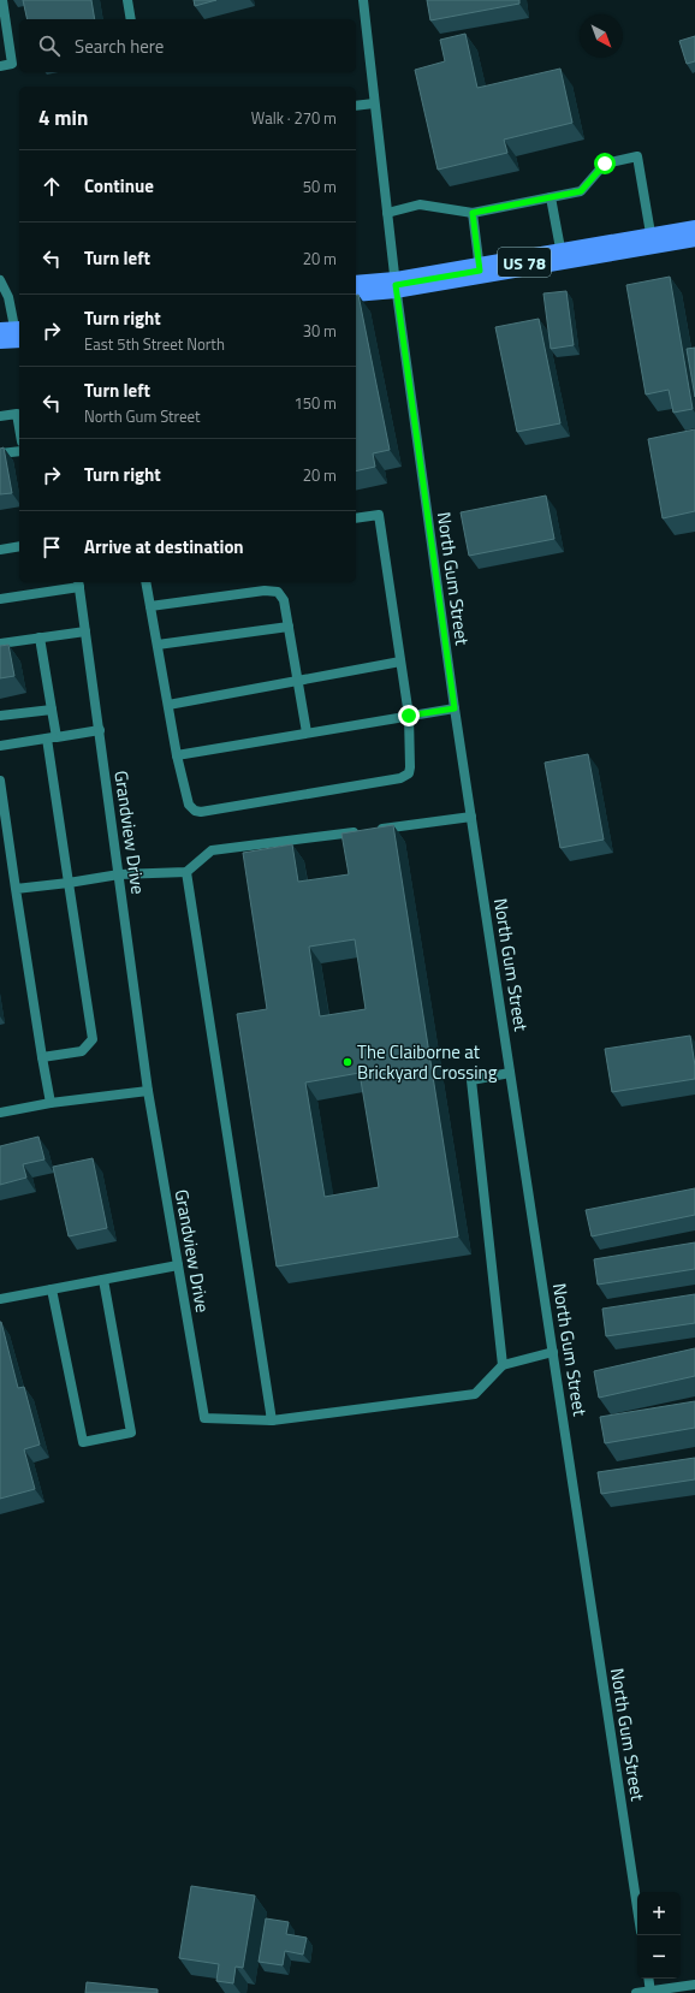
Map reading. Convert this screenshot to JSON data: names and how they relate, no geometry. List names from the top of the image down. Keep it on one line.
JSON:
{"streets":{"main road":["US 78"],"street":["North Gum Street","Grandview Drive"]},"crossings":[["US 78","North Gum Street"]],"places":["The Claiborne at Brickyard Crossing"],"north":"bottom right","page":{"search":"Search here","heading":["4 min","Walk · 270 m"],"list":[["Continue","50 m"],["Turn left","20 m"],["Turn right","East 5th Street North","30 m"],["Turn left","North Gum Street","150 m"],["Turn right","20 m"],"Arrive at destination"],"map_buttons":["+","−"]}}
